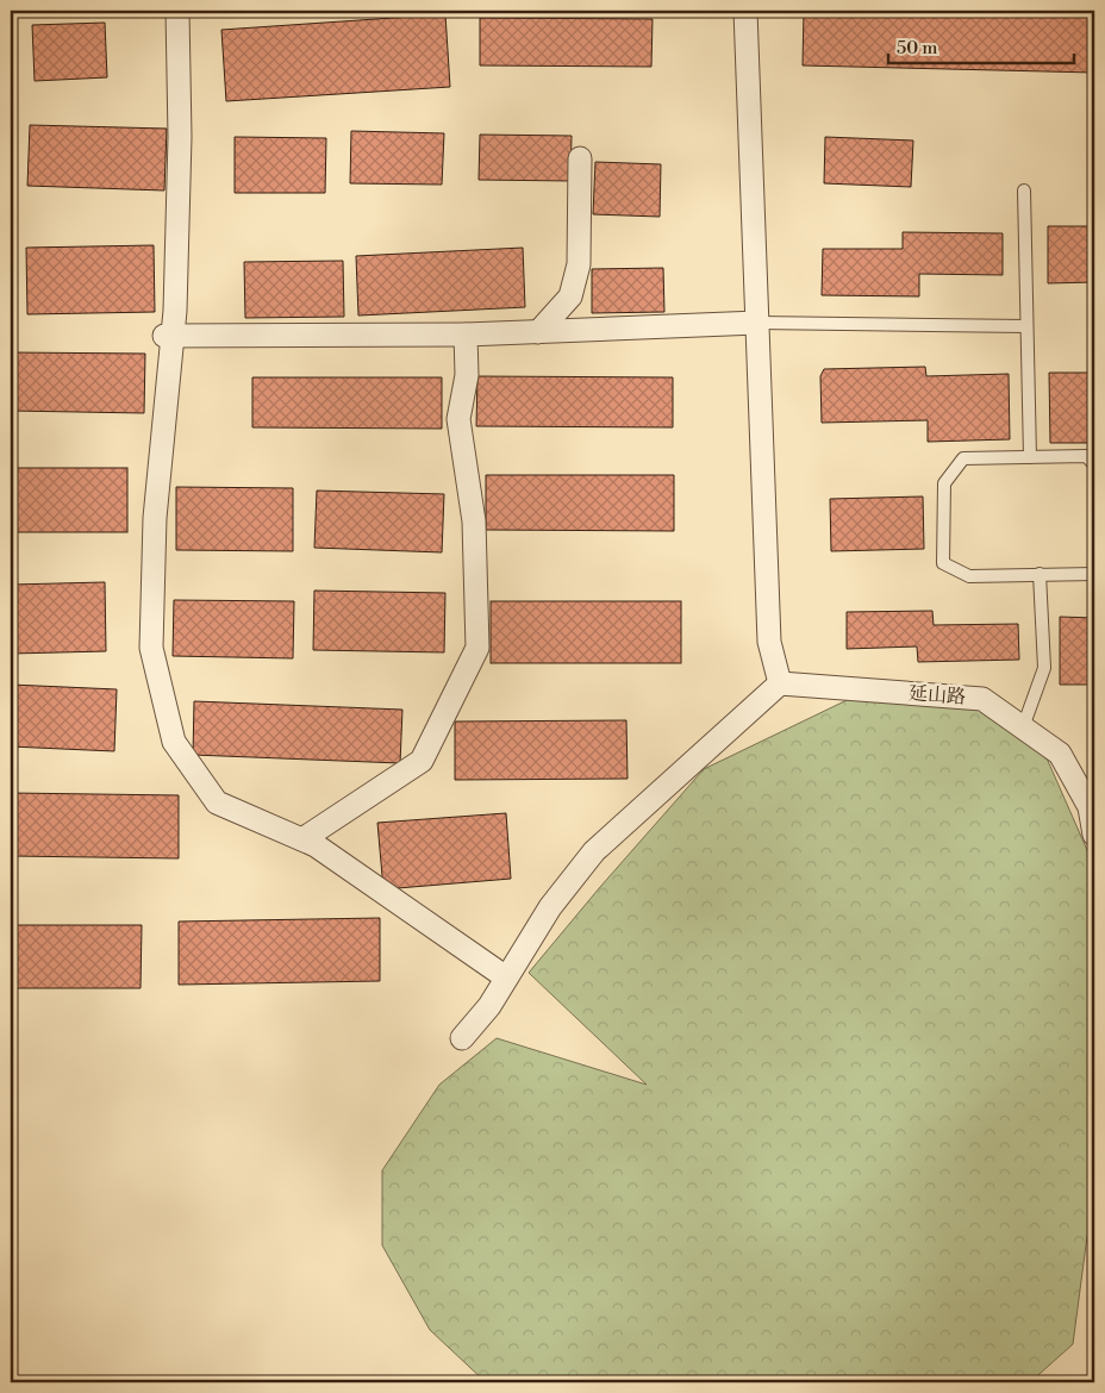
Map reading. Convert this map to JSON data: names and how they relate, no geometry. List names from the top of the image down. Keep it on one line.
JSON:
{"streets":{"street":["延山路"]},"scale_bar":"50 m"}
